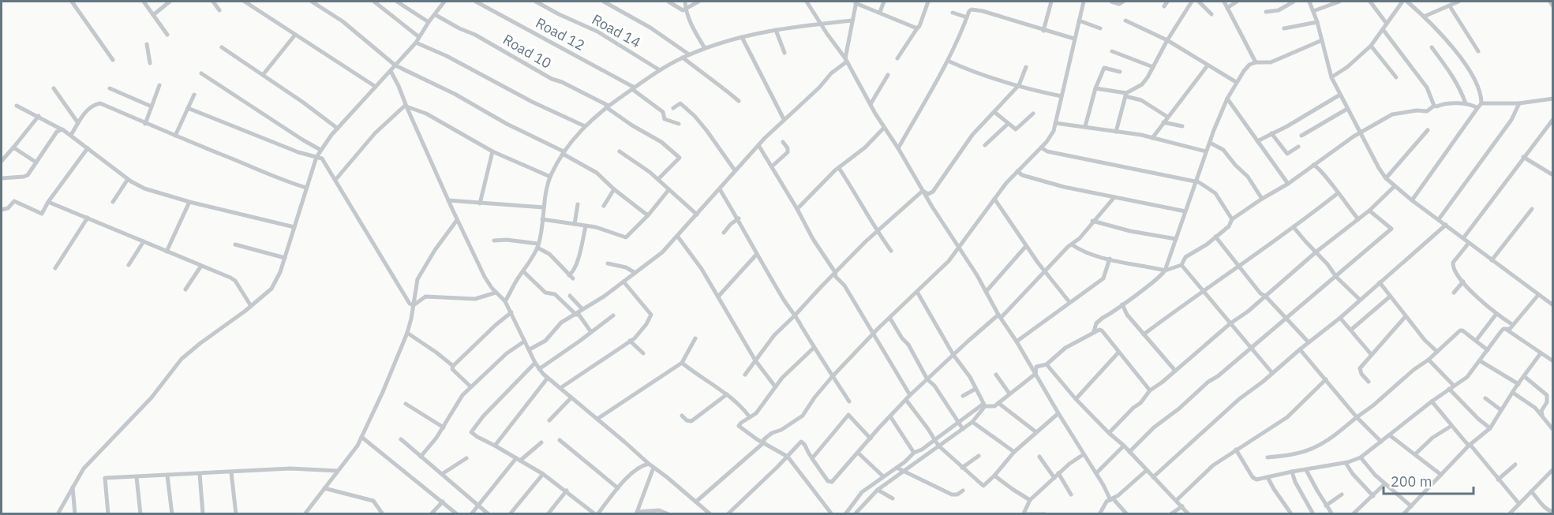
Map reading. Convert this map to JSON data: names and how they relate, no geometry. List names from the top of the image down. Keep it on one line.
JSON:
{"streets":{"street":["Road 14","Road 12","Road 10"]},"scale_bar":"200 m"}
